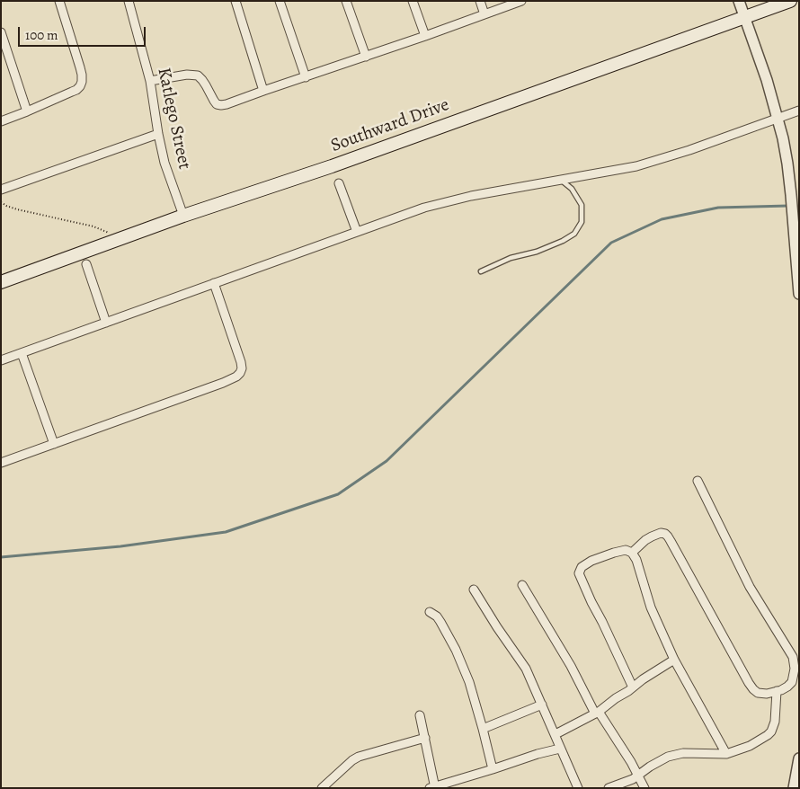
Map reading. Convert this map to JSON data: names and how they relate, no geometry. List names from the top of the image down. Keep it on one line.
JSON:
{"streets":{"main road":["Southward Drive"],"street":["Katlego Street"]},"crossings":[["Katlego Street","Southward Drive"]],"scale_bar":"100 m"}
